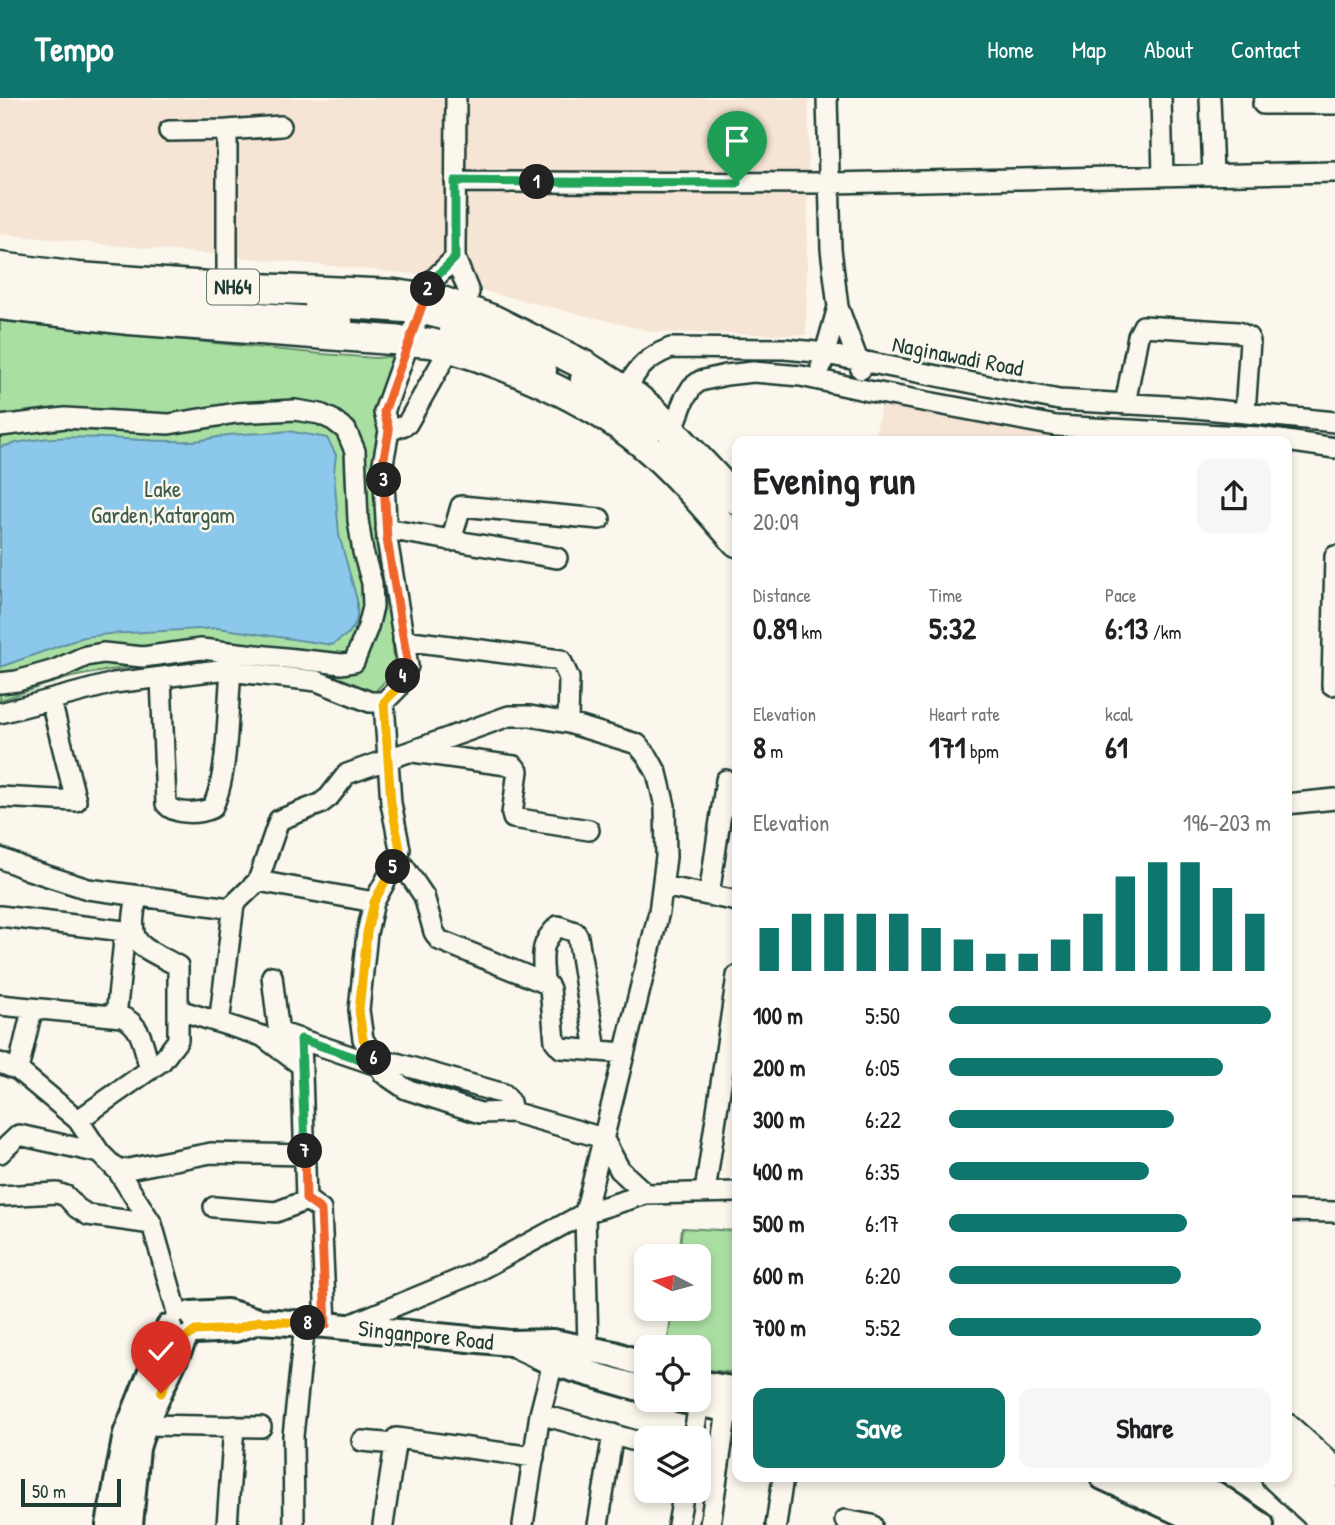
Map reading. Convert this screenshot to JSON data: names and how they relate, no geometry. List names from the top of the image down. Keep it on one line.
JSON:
{"streets":{"highway":["NH64"],"main road":["Singanpore Road"],"street":["Naginawadi Road"]},"crossings":[["NH64","Naginawadi Road"]],"parks":["Lake Garden,Katargam"],"scale_bar":"50 m","north":"left","page":{"header":"Tempo","nav":["Home","Map","About","Contact"],"pins":["1","2","3","4","5","6","7","8"],"heading":["Evening run","20:09"],"stats":[["Distance","0.89 km"],["Time","5:32"],["Pace","6:13 /km"],["Elevation","8 m"],["Heart rate","171 bpm"],["kcal","61"]],"chart":["Elevation","196–203 m"],"list":[{"name":"100 m","note":"5:50"},{"name":"200 m","note":"6:05"},{"name":"300 m","note":"6:22"},{"name":"400 m","note":"6:35"},{"name":"500 m","note":"6:17"},{"name":"600 m","note":"6:20"},{"name":"700 m","note":"5:52"}],"buttons":["Save","Share"],"scale":"50 m"}}
